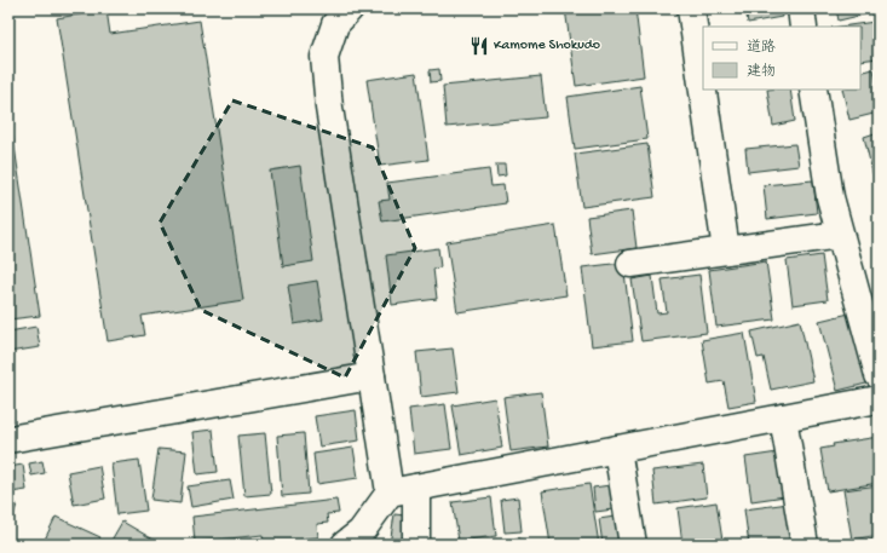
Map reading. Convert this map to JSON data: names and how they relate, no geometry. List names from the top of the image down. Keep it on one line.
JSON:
{"places":{"restaurant":["Kamome Shokudo"]},"legend":["道路","建物"]}
